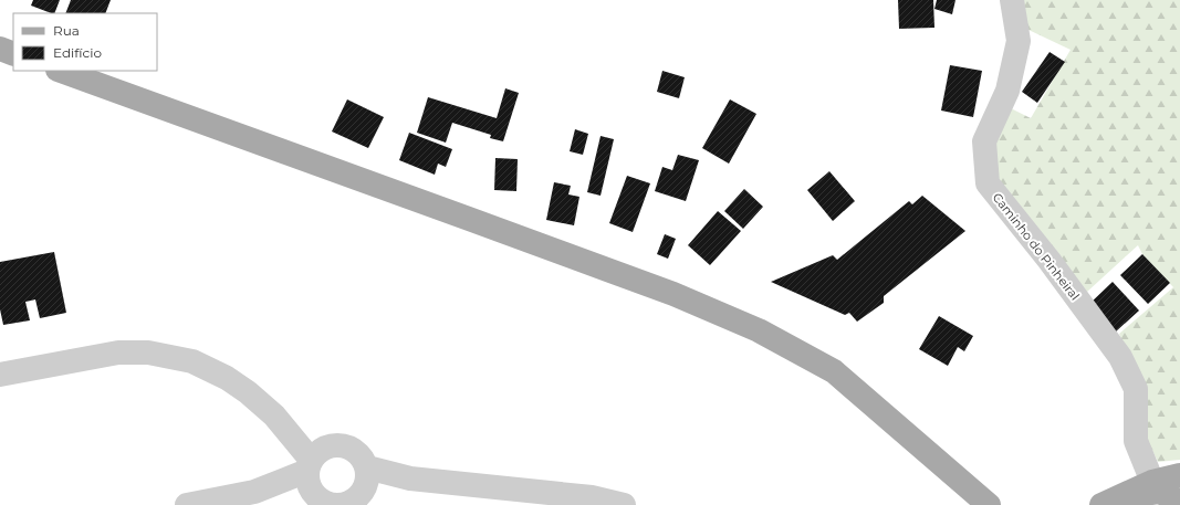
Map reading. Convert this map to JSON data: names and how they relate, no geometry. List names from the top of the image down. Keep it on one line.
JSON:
{"streets":{"street":["Caminho do Pinheiral"]},"legend":["Rua","Edifício"]}
